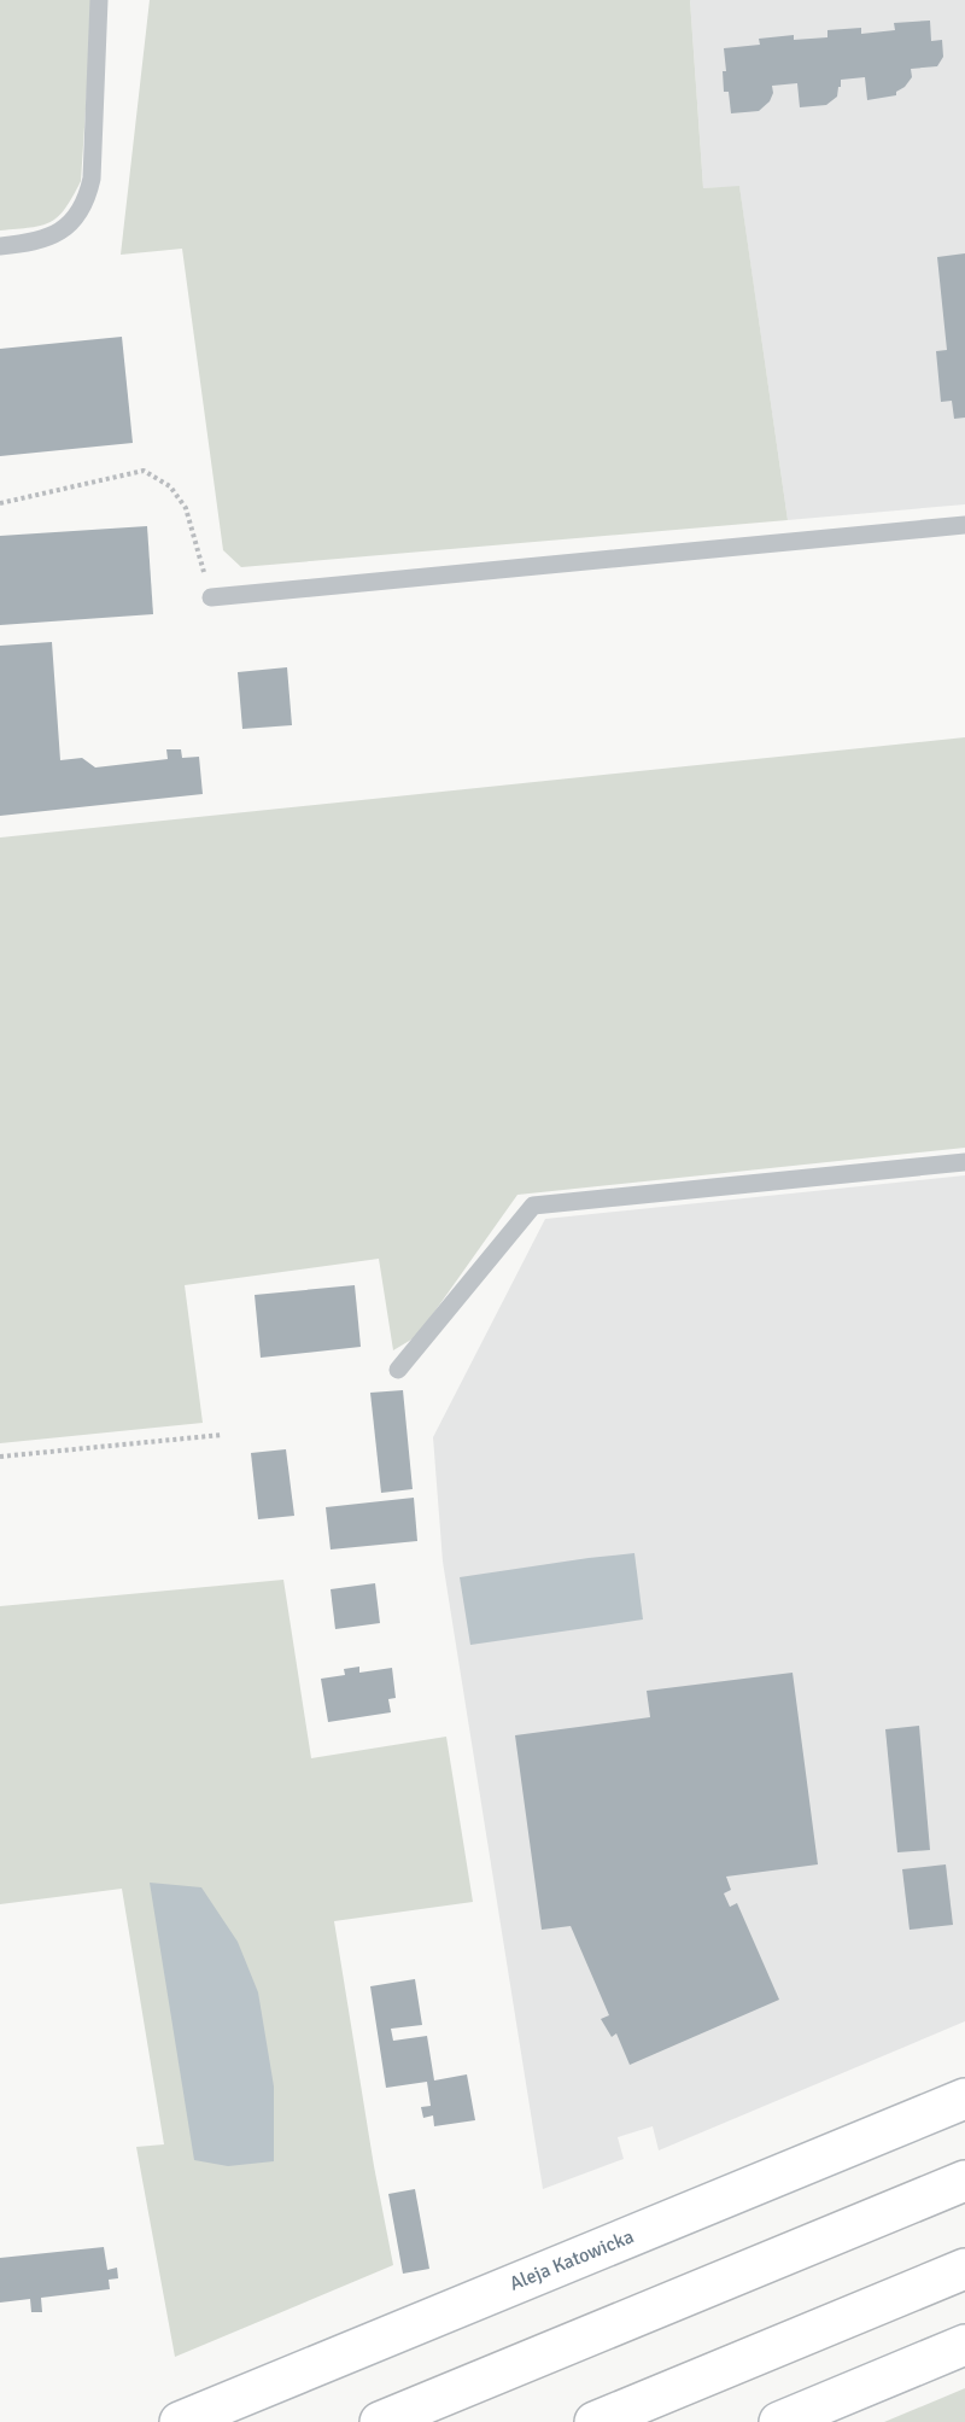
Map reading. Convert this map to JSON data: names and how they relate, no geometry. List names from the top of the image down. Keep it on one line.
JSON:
{"streets":{"main road":["Aleja Katowicka"]}}
